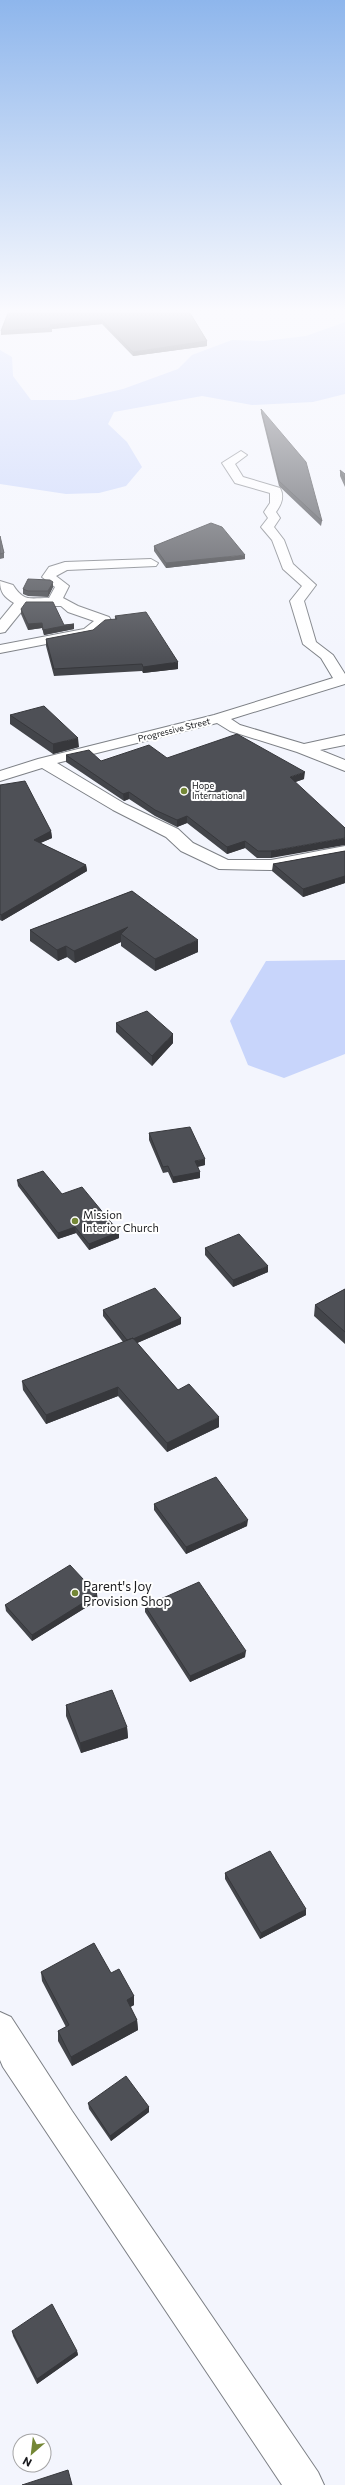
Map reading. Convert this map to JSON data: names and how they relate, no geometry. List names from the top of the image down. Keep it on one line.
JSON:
{"streets":{"street":["Progressive Street"]},"places":["Hope International","Mission Interior Church","Parent's Joy Provision Shop"],"north":"bottom left"}
